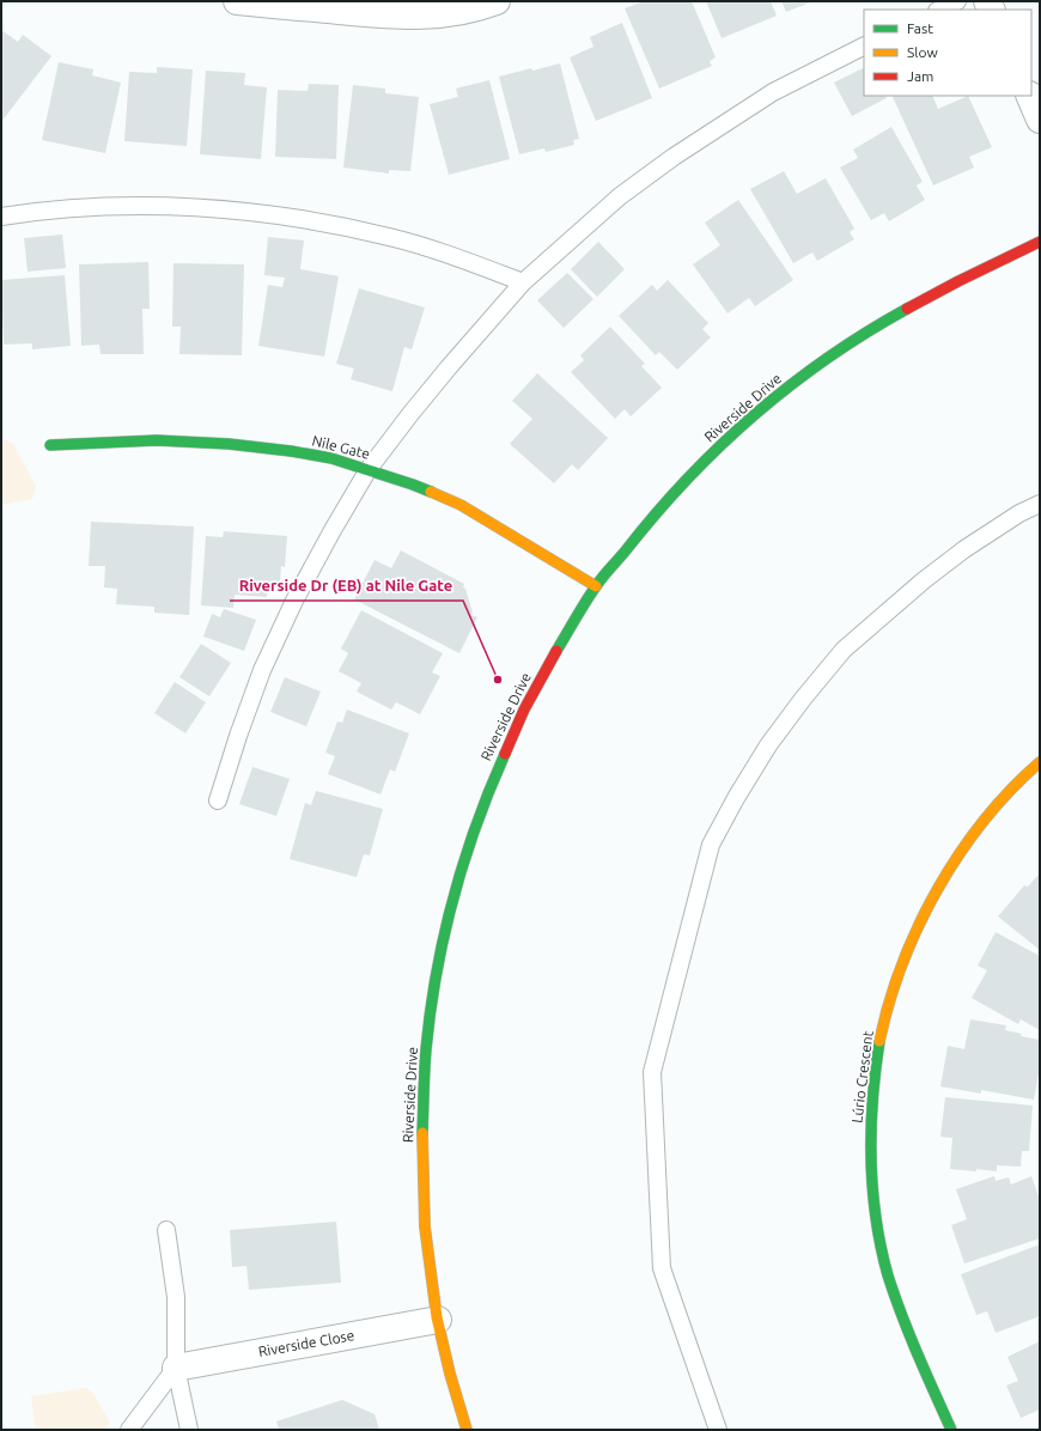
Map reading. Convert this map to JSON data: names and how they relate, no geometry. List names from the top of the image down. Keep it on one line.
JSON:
{"streets":{"street":["Riverside Drive","Nile Gate","Lúrio Crescent","Riverside Close"]},"crossings":[["Riverside Drive","Nile Gate"],["Riverside Drive","Riverside Close"]],"places":["Riverside Dr (EB) at Nile Gate"],"legend":["Fast","Slow","Jam"]}
